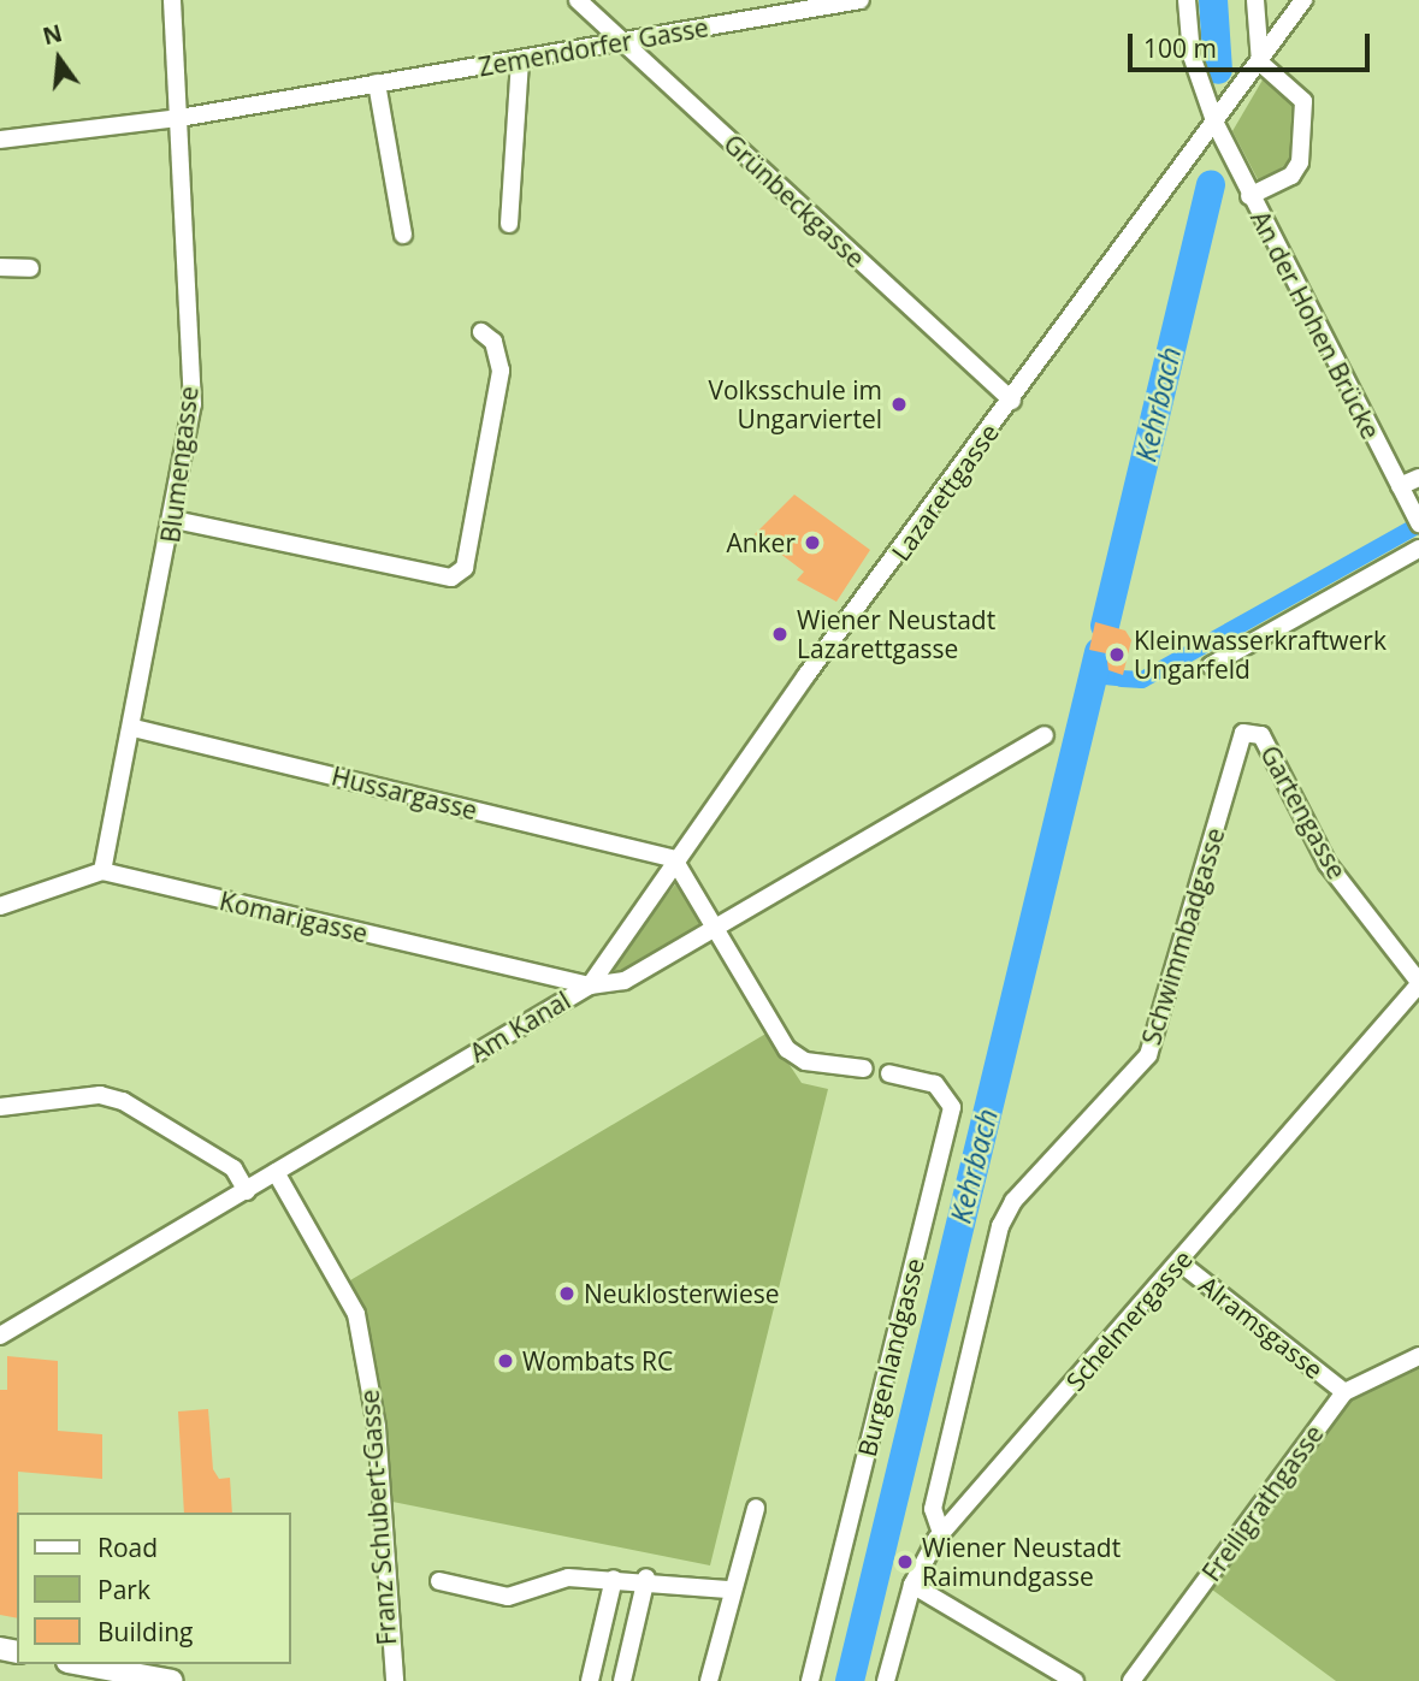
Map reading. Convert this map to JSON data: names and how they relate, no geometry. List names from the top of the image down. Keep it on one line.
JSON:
{"streets":{"street":["Zemendorfer Gasse","Grünbeckgasse","An der Hohen Brücke","Blumengasse","Lazarettgasse","Hussargasse","Gartengasse","Komarigasse","Schwimmbadgasse","Am Kanal","Schelmergasse","Alramsgasse","Burgenlandgasse","Freiligrathgasse","Franz Schubert-Gasse"]},"crossings":[["Zemendorfer Gasse","Grünbeckgasse"],["Zemendorfer Gasse","Blumengasse"],["Grünbeckgasse","Lazarettgasse"],["An der Hohen Brücke","Lazarettgasse"],["Blumengasse","Hussargasse"],["Blumengasse","Komarigasse"],["Lazarettgasse","Hussargasse"],["Lazarettgasse","Komarigasse"],["Lazarettgasse","Am Kanal"],["Gartengasse","Schwimmbadgasse"],["Gartengasse","Schelmergasse"],["Komarigasse","Am Kanal"],["Schwimmbadgasse","Schelmergasse"],["Am Kanal","Franz Schubert-Gasse"],["Schelmergasse","Alramsgasse"],["Alramsgasse","Freiligrathgasse"]],"water":["Kehrbach"],"places":["Volksschule im Ungarviertel","Anker","Wiener Neustadt Lazarettgasse","Kleinwasserkraftwerk Ungarfeld","Neuklosterwiese","Wombats RC","Wiener Neustadt Raimundgasse"],"legend":["Road","Park","Building"],"scale_bar":"100 m","north":"top"}
